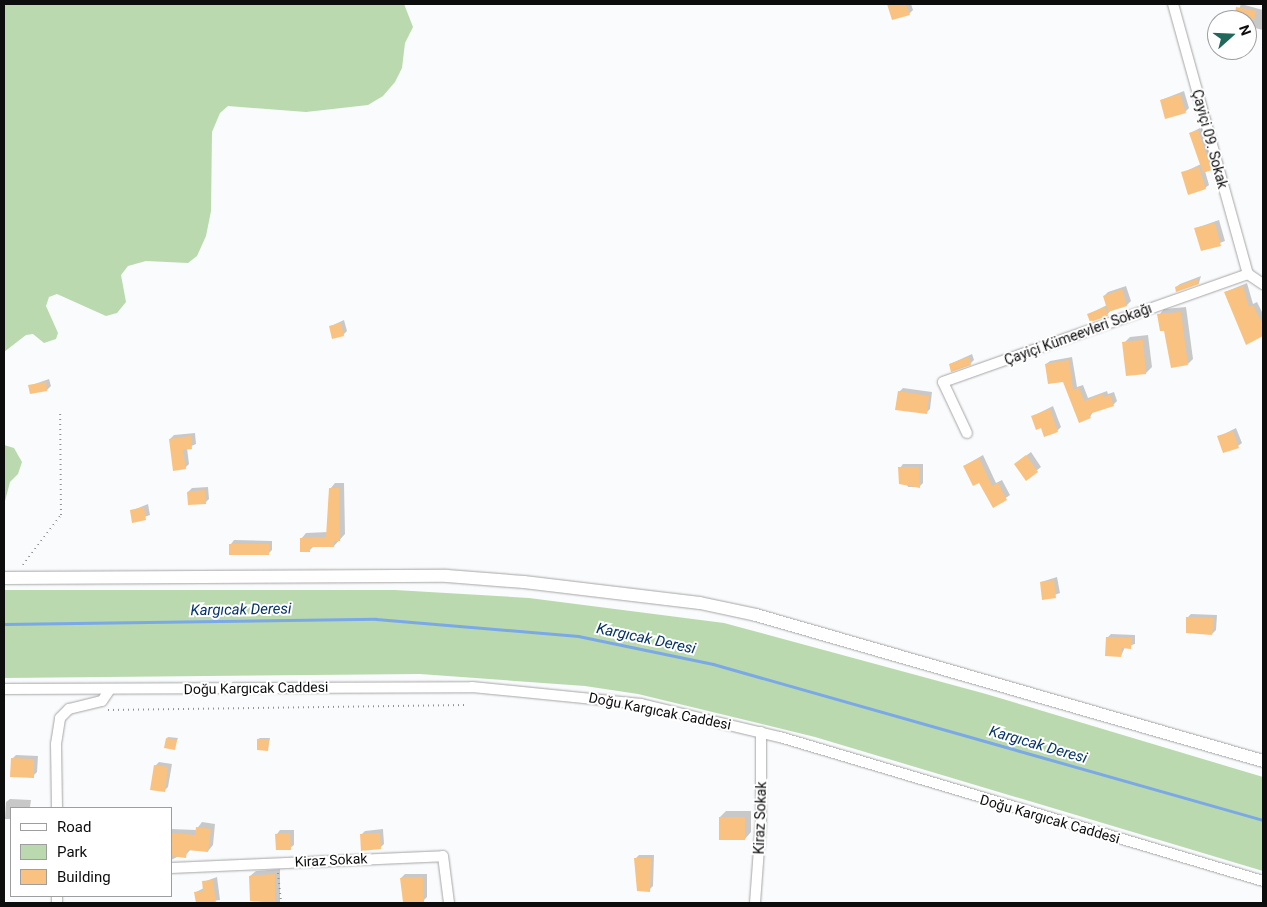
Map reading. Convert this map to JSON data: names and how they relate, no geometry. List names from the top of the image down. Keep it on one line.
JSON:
{"streets":{"street":["Çayiçi 09. Sokak","Çayiçi Kümeevleri Sokağı","Doğu Kargıcak Caddesi","Kiraz Sokak"]},"crossings":[["Çayiçi 09. Sokak","Çayiçi Kümeevleri Sokağı"],["Doğu Kargıcak Caddesi","Kiraz Sokak"]],"water":["Kargıcak Deresi"],"legend":["Road","Park","Building"],"north":"right"}
